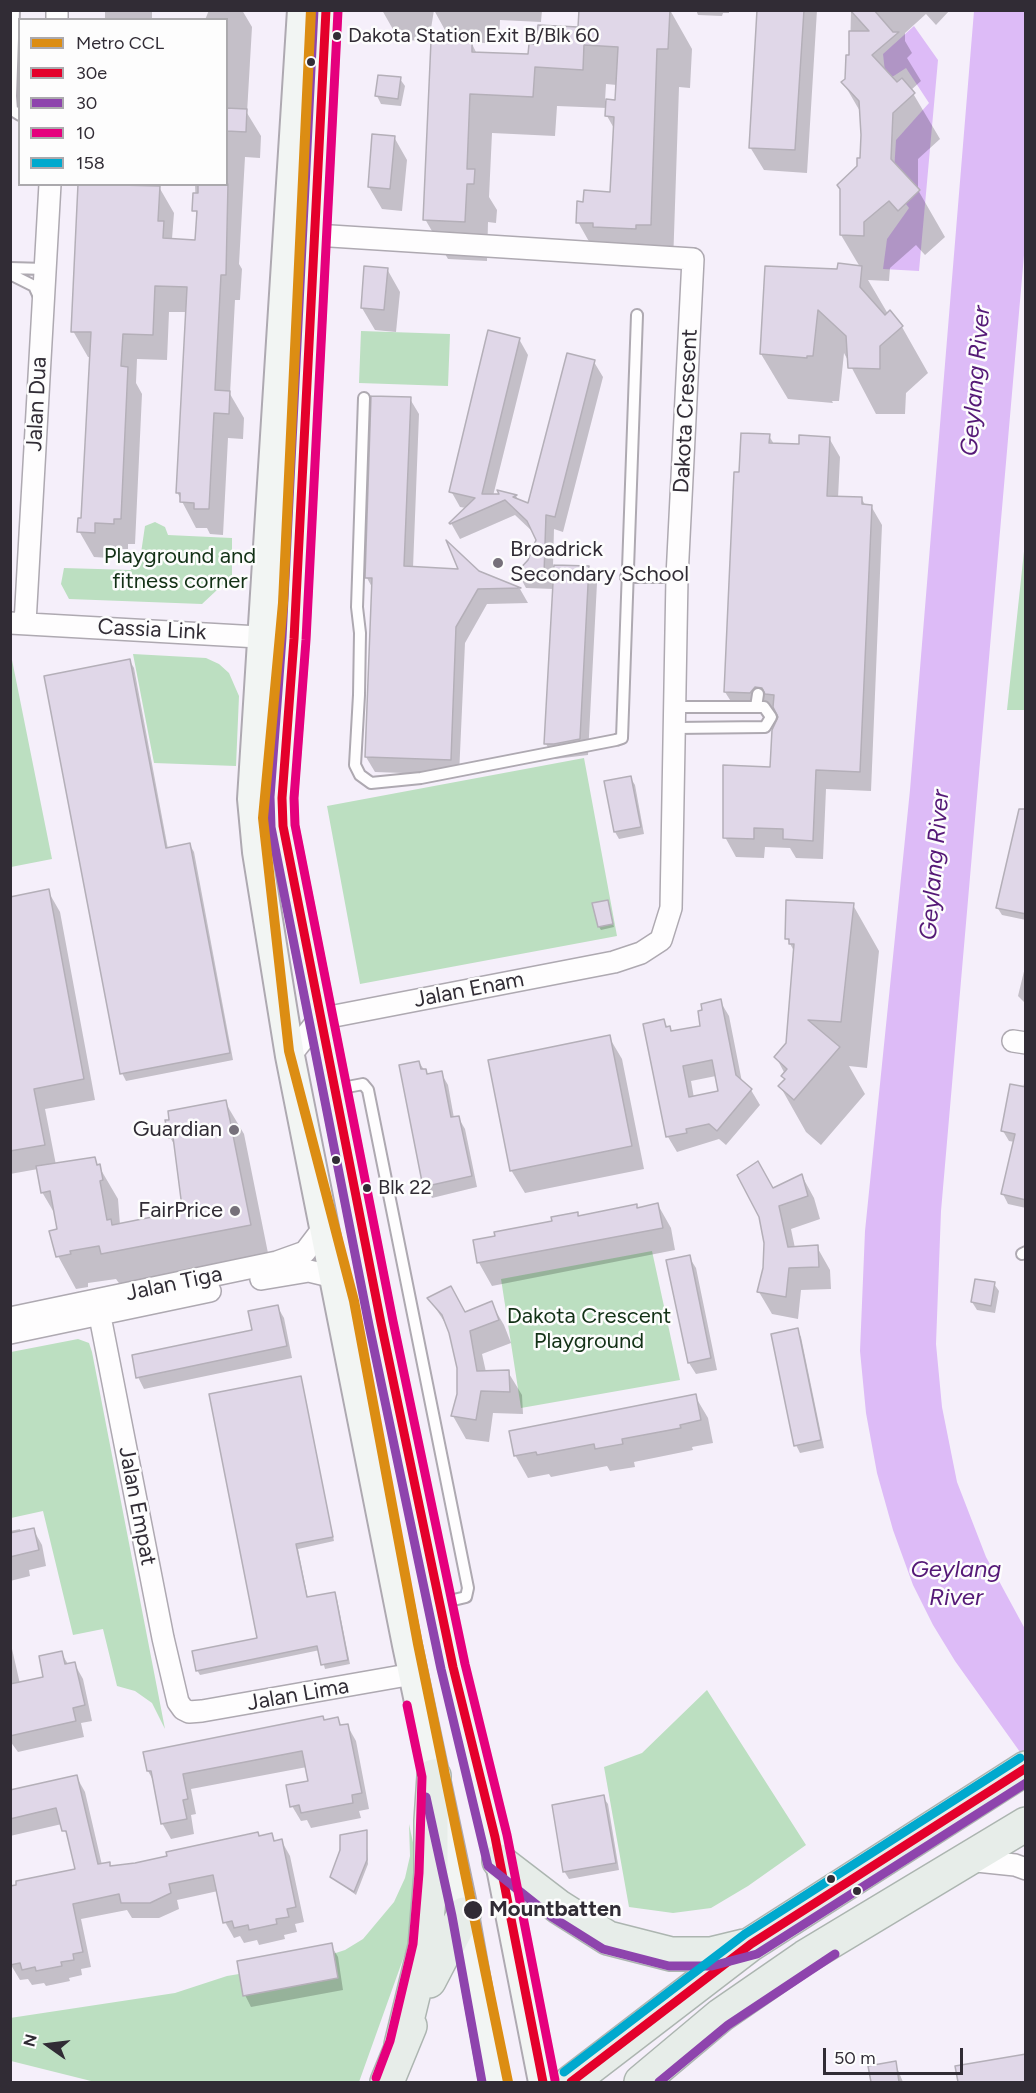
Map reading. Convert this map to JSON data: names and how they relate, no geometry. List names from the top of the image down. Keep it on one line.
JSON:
{"streets":{"street":["Jalan Dua","Dakota Crescent","Cassia Link","Jalan Enam","Jalan Tiga","Jalan Empat","Jalan Lima"]},"crossings":[["Jalan Dua","Cassia Link"],["Dakota Crescent","Jalan Enam"],["Jalan Tiga","Jalan Empat"],["Jalan Empat","Jalan Lima"]],"water":["Geylang River"],"parks":["Playground and fitness corner","Dakota Crescent Playground"],"places":["Dakota Station Exit B/Blk 60","Broadrick Secondary School","Guardian","Blk 22","FairPrice","Mountbatten"],"lines":["metro line CCL","transit line 30e","transit line 30","transit line 10","transit line 158"],"legend":["Metro CCL","30e","30","10","158"],"scale_bar":"50 m","north":"left"}
